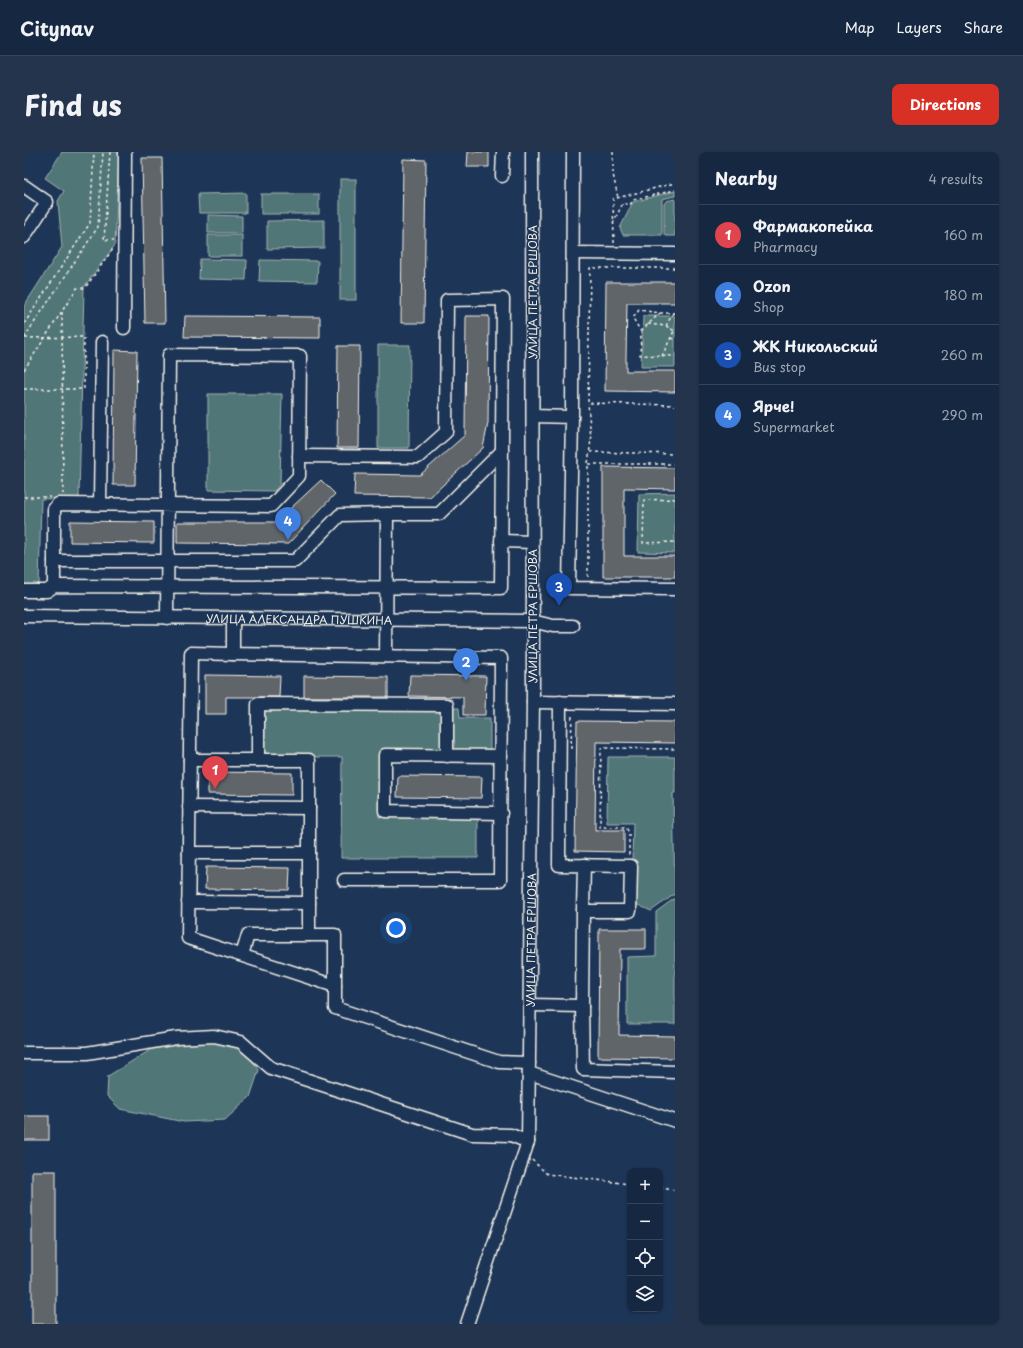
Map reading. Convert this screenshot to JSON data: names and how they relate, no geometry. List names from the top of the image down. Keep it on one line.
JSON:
{"streets":{"street":["УЛИЦА ПЕТРА ЕРШОВА","УЛИЦА АЛЕКСАНДРА ПУШКИНА"]},"crossings":[["УЛИЦА ПЕТРА ЕРШОВА","УЛИЦА АЛЕКСАНДРА ПУШКИНА"]],"page":{"header":"Citynav","nav":["Map","Layers","Share"],"title":"Find us","buttons":"Directions","heading":["Nearby","4 results"],"list":[{"mark":"1","name":"Фармакопейка","note":"Pharmacy","value":"160 m"},{"mark":"2","name":"Ozon","note":"Shop","value":"180 m"},{"mark":"3","name":"ЖК Никольский","note":"Bus stop","value":"260 m"},{"mark":"4","name":"Ярче!","note":"Supermarket","value":"290 m"}],"pins":["4","3","2","1"],"map_buttons":["+","−"]}}
